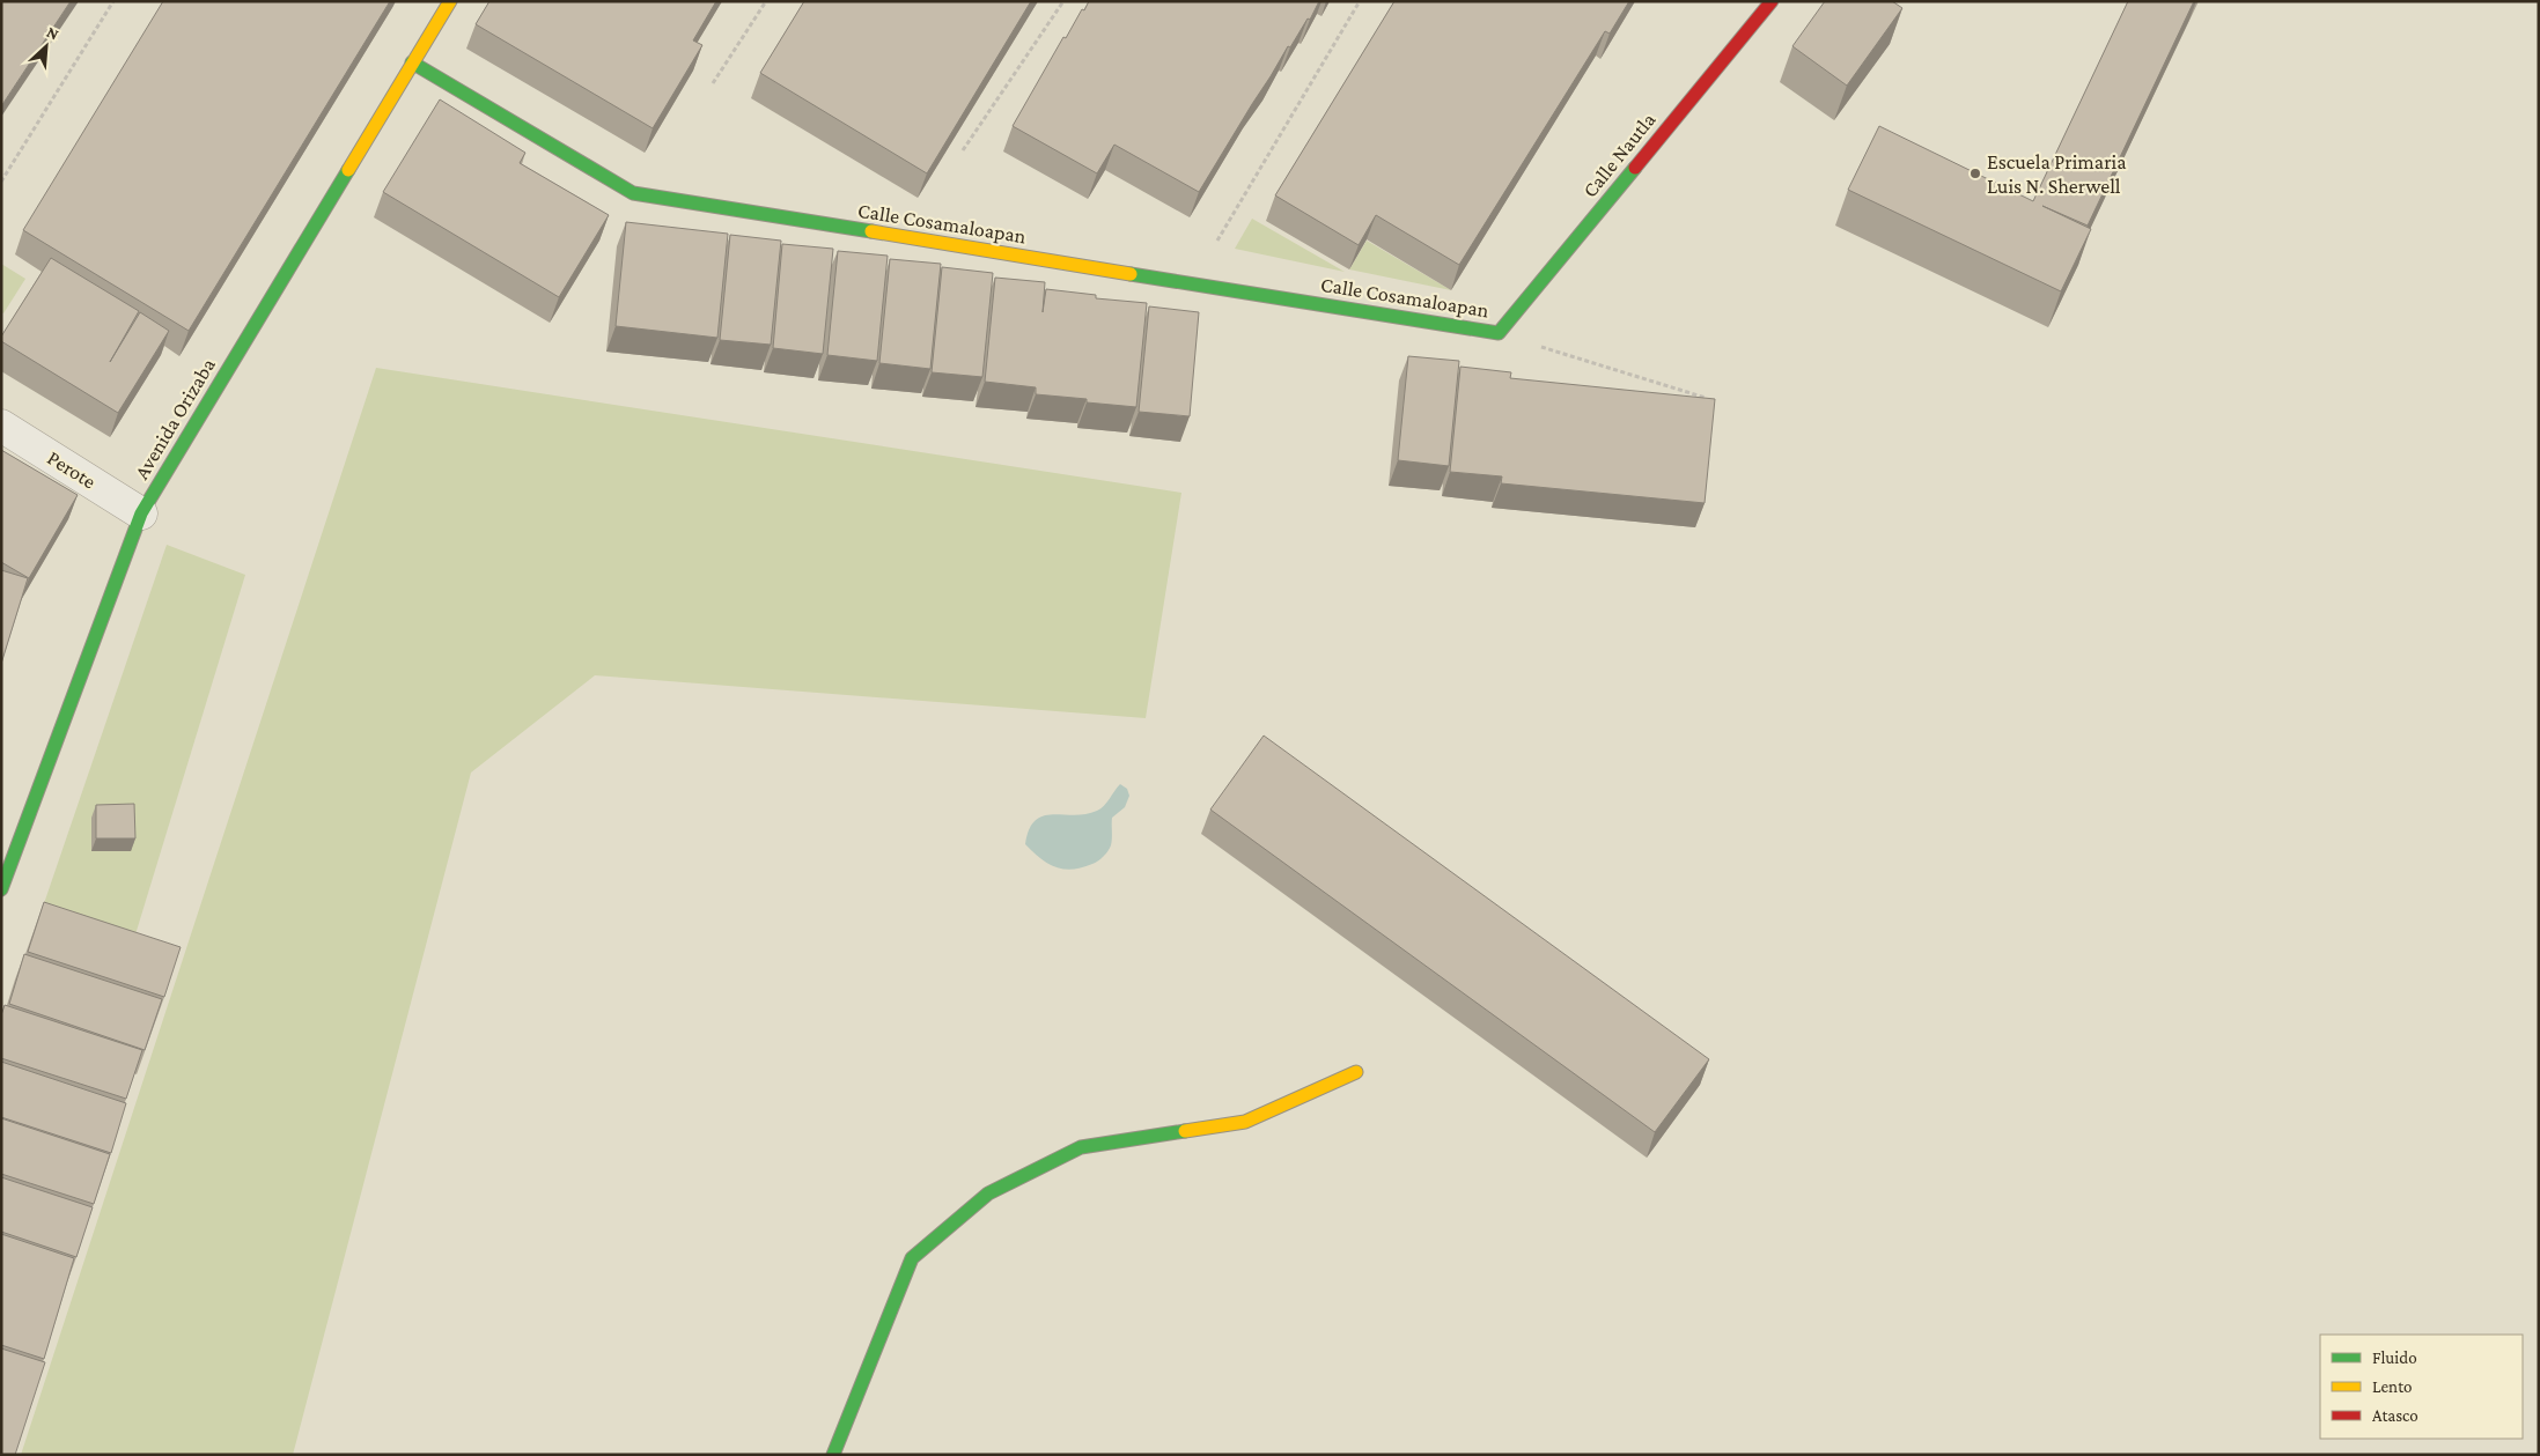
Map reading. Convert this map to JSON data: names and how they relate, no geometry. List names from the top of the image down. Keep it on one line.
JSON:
{"streets":{"street":["Calle Nautla","Calle Cosamaloapan","Avenida Orizaba","Perote"]},"crossings":[["Calle Nautla","Calle Cosamaloapan"],["Calle Cosamaloapan","Avenida Orizaba"],["Avenida Orizaba","Perote"]],"places":["Escuela Primaria Luis N. Sherwell"],"legend":["Fluido","Lento","Atasco"],"north":"top right"}
